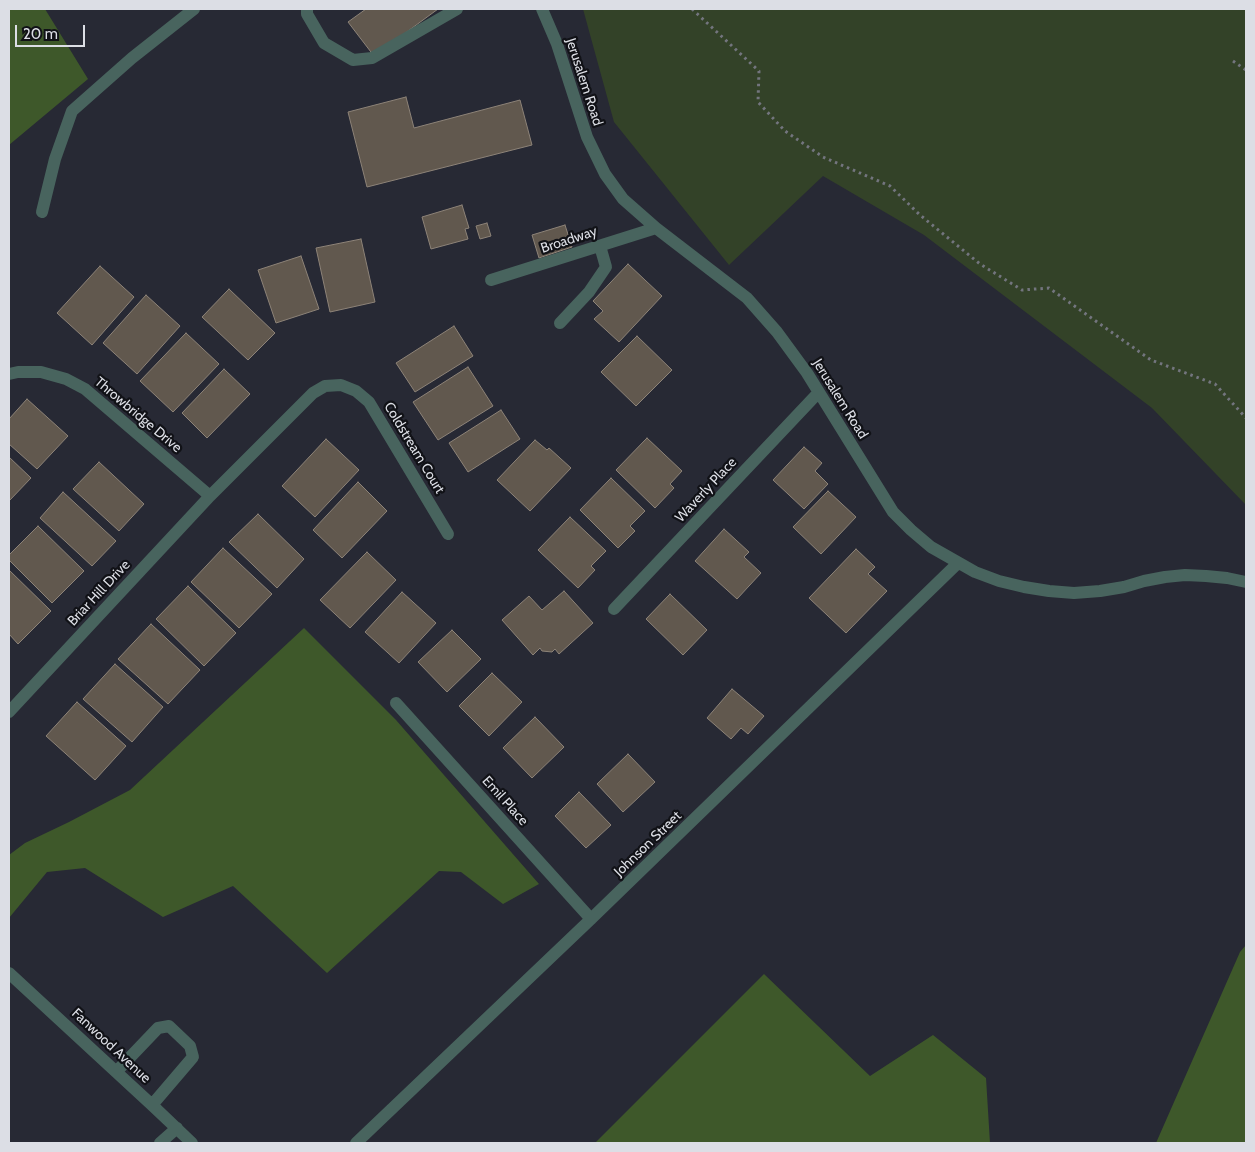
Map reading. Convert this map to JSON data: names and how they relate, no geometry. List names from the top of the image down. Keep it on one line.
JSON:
{"streets":{"street":["Jerusalem Road","Broadway","Throwbridge Drive","Coldstream Court","Waverly Place","Briar Hill Drive","Emil Place","Johnson Street","Fanwood Avenue"]},"crossings":[["Jerusalem Road","Broadway"],["Jerusalem Road","Waverly Place"],["Jerusalem Road","Johnson Street"],["Throwbridge Drive","Coldstream Court"],["Throwbridge Drive","Briar Hill Drive"],["Coldstream Court","Briar Hill Drive"],["Emil Place","Johnson Street"]],"scale_bar":"20 m"}
